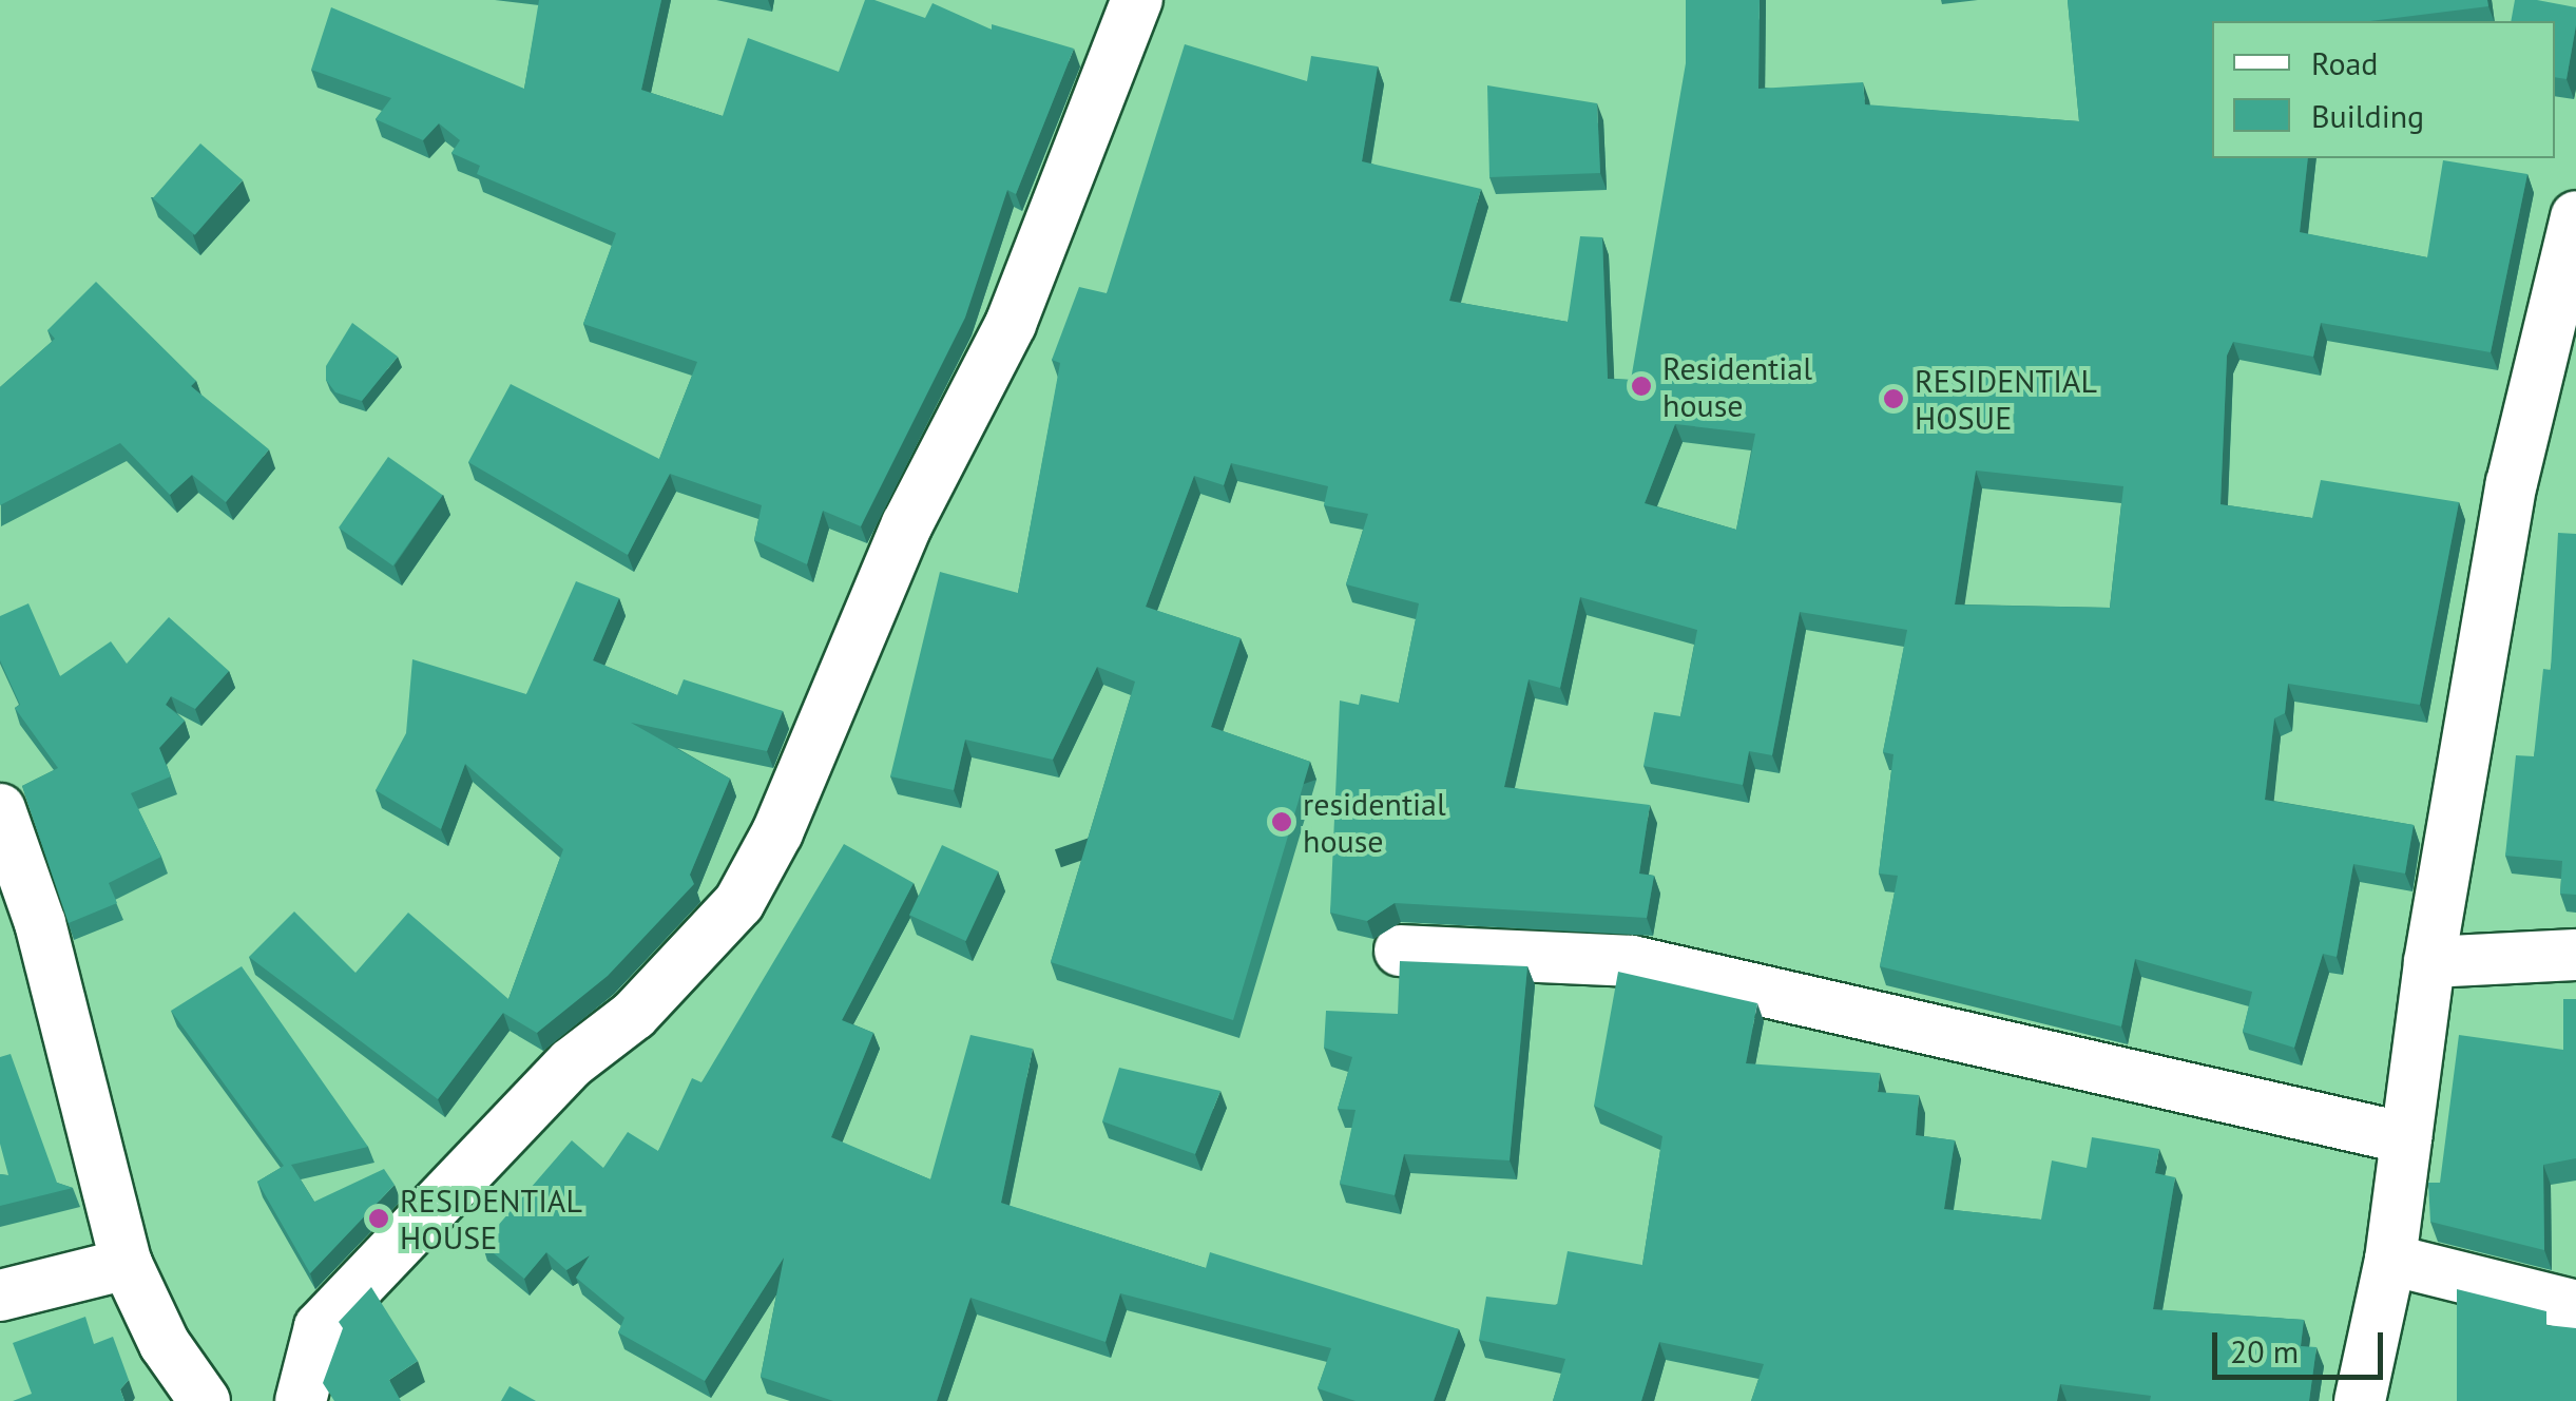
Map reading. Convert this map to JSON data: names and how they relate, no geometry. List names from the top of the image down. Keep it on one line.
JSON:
{"places":["Residential house","RESIDENTIAL HOSUE","residential house","RESIDENTIAL HOUSE"],"legend":["Road","Building"],"scale_bar":"20 m"}
